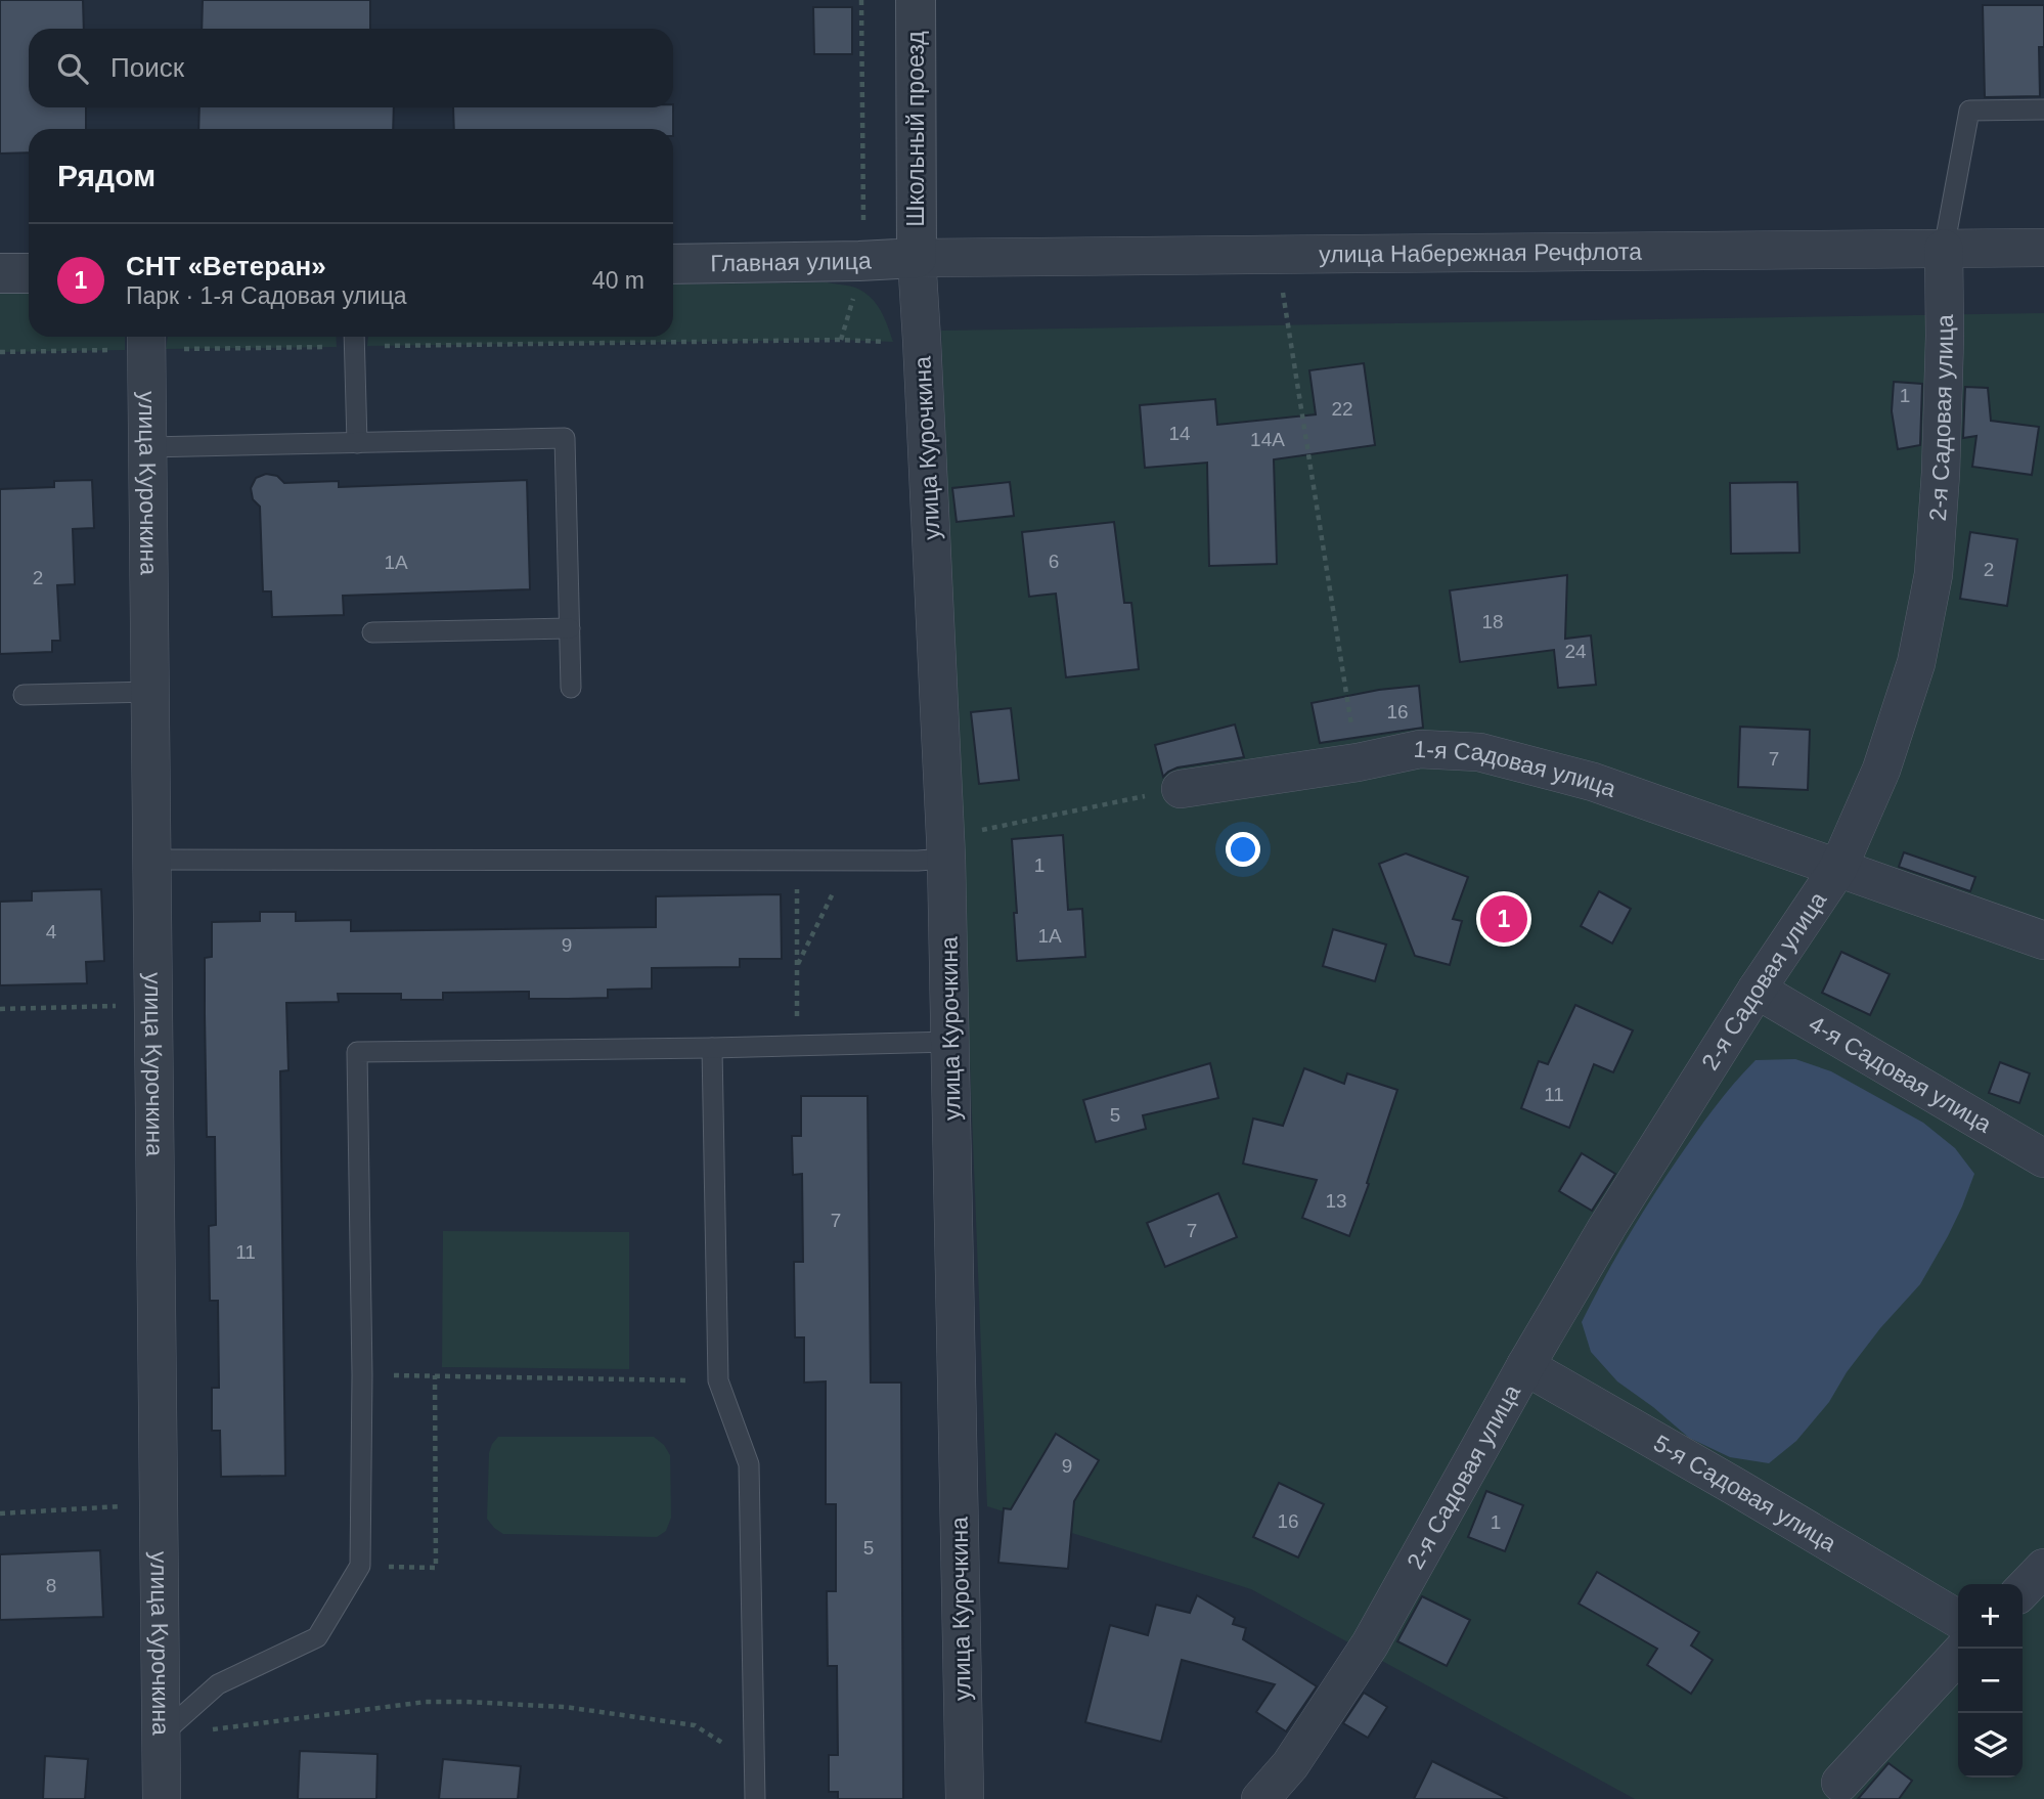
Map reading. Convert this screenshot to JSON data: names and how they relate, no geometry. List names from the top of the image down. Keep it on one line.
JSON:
{"streets":{"street":["Школьный проезд","улица Набережная Речфлота","Главная улица","2-я Садовая улица","улица Курочкина","1-я Садовая улица","4-я Садовая улица","5-я Садовая улица"]},"crossings":[["Школьный проезд","улица Набережная Речфлота"],["Школьный проезд","Главная улица"],["Школьный проезд","улица Курочкина"],["улица Набережная Речфлота","Главная улица"],["улица Набережная Речфлота","2-я Садовая улица"],["улица Набережная Речфлота","улица Курочкина"],["Главная улица","улица Курочкина"],["2-я Садовая улица","1-я Садовая улица"],["2-я Садовая улица","4-я Садовая улица"],["2-я Садовая улица","5-я Садовая улица"]],"house_numbers":["1","22","14","14А","6","1А","2","2","18","24","16","7","1","4","1А","9","11","5","13","7","7","11","9","16","1","5","8"],"page":{"search":"Поиск","heading":"Рядом","list":[{"mark":"1","name":"СНТ «Ветеран»","note":"Парк · 1-я Садовая улица","value":"40 m"}],"pins":"1","map_buttons":["+","−"]}}
